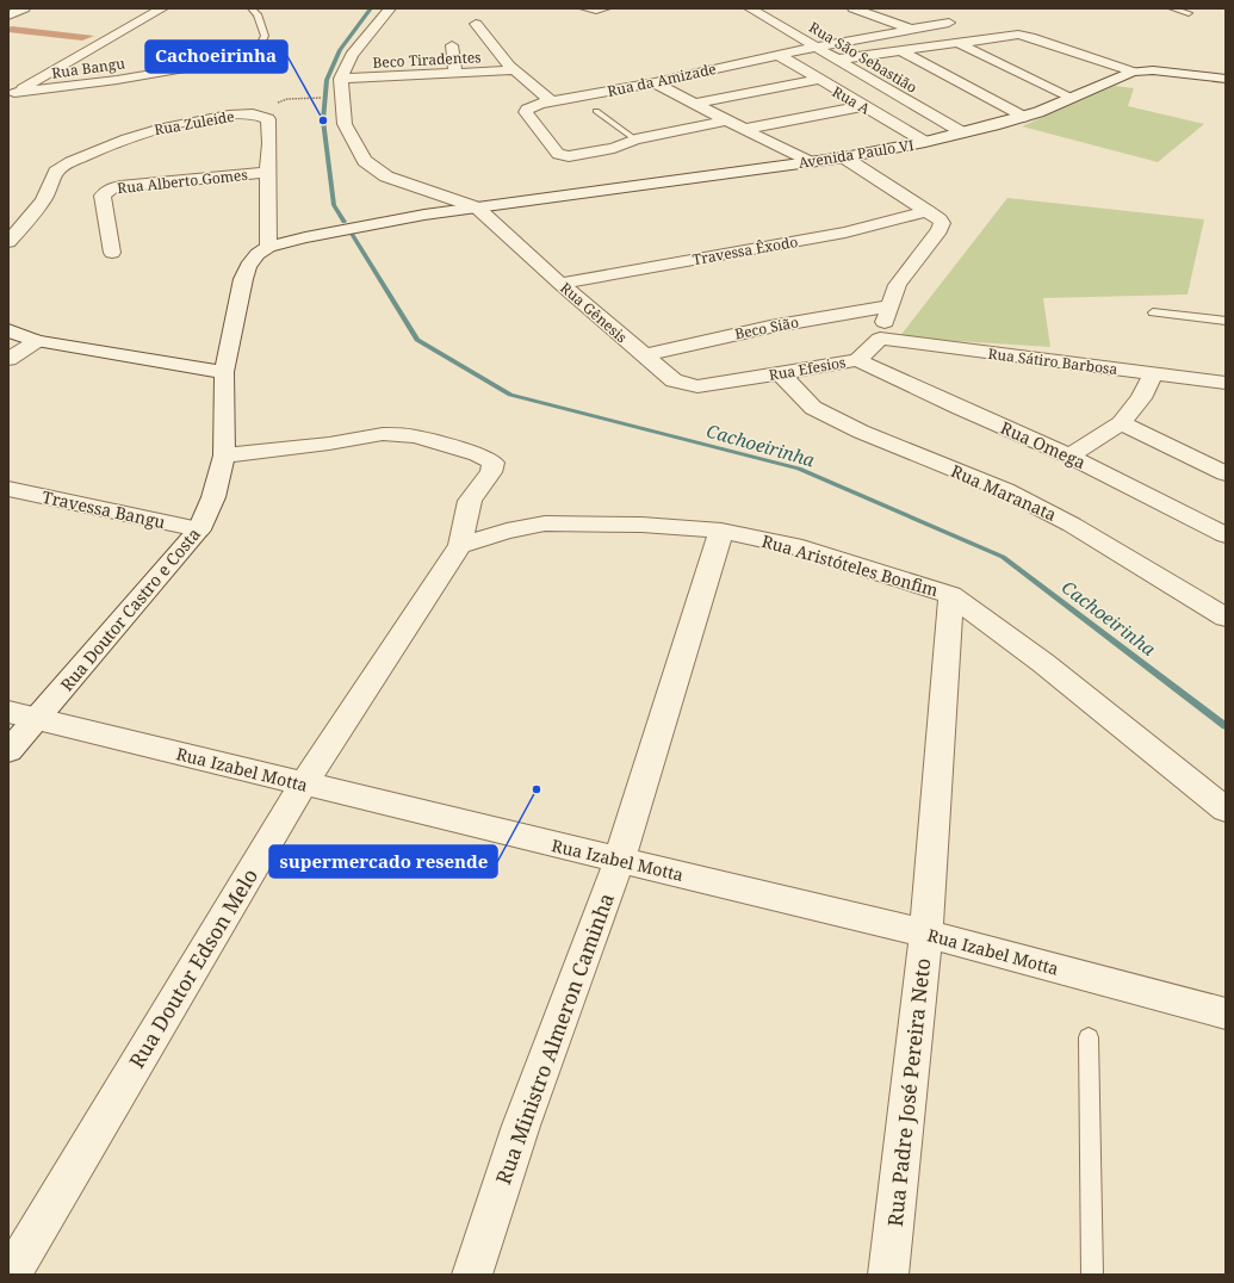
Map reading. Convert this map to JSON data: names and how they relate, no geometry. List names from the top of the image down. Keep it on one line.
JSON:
{"streets":{"street":["Rua São Sebastião","Beco Tiradentes","Rua Bangu","Rua da Amizade","Rua A","Rua Zuleide","Avenida Paulo VI","Rua Alberto Gomes","Travessa Êxodo","Rua Gênesis","Beco Sião","Rua Sátiro Barbosa","Rua Efesios","Rua Omega","Rua Maranata","Travessa Bangu","Rua Aristóteles Bonfim","Rua Doutor Castro e Costa","Rua Izabel Motta","Rua Doutor Edson Melo","Rua Ministro Almeron Caminha","Rua Padre José Pereira Neto"]},"crossings":[["Rua São Sebastião","Rua da Amizade"],["Rua São Sebastião","Avenida Paulo VI"],["Rua da Amizade","Rua A"],["Rua A","Avenida Paulo VI"],["Avenida Paulo VI","Rua Gênesis"],["Avenida Paulo VI","Rua Doutor Castro e Costa"],["Travessa Êxodo","Rua Gênesis"],["Rua Gênesis","Beco Sião"],["Rua Gênesis","Rua Efesios"],["Rua Gênesis","Rua Doutor Castro e Costa"],["Rua Sátiro Barbosa","Rua Efesios"],["Rua Efesios","Rua Omega"],["Rua Efesios","Rua Maranata"],["Travessa Bangu","Rua Doutor Castro e Costa"],["Rua Aristóteles Bonfim","Rua Doutor Edson Melo"],["Rua Aristóteles Bonfim","Rua Ministro Almeron Caminha"],["Rua Aristóteles Bonfim","Rua Padre José Pereira Neto"],["Rua Doutor Castro e Costa","Rua Izabel Motta"],["Rua Izabel Motta","Rua Doutor Edson Melo"],["Rua Izabel Motta","Rua Ministro Almeron Caminha"],["Rua Izabel Motta","Rua Padre José Pereira Neto"]],"water":["Cachoeirinha"],"places":["Cachoeirinha","supermercado resende"]}
